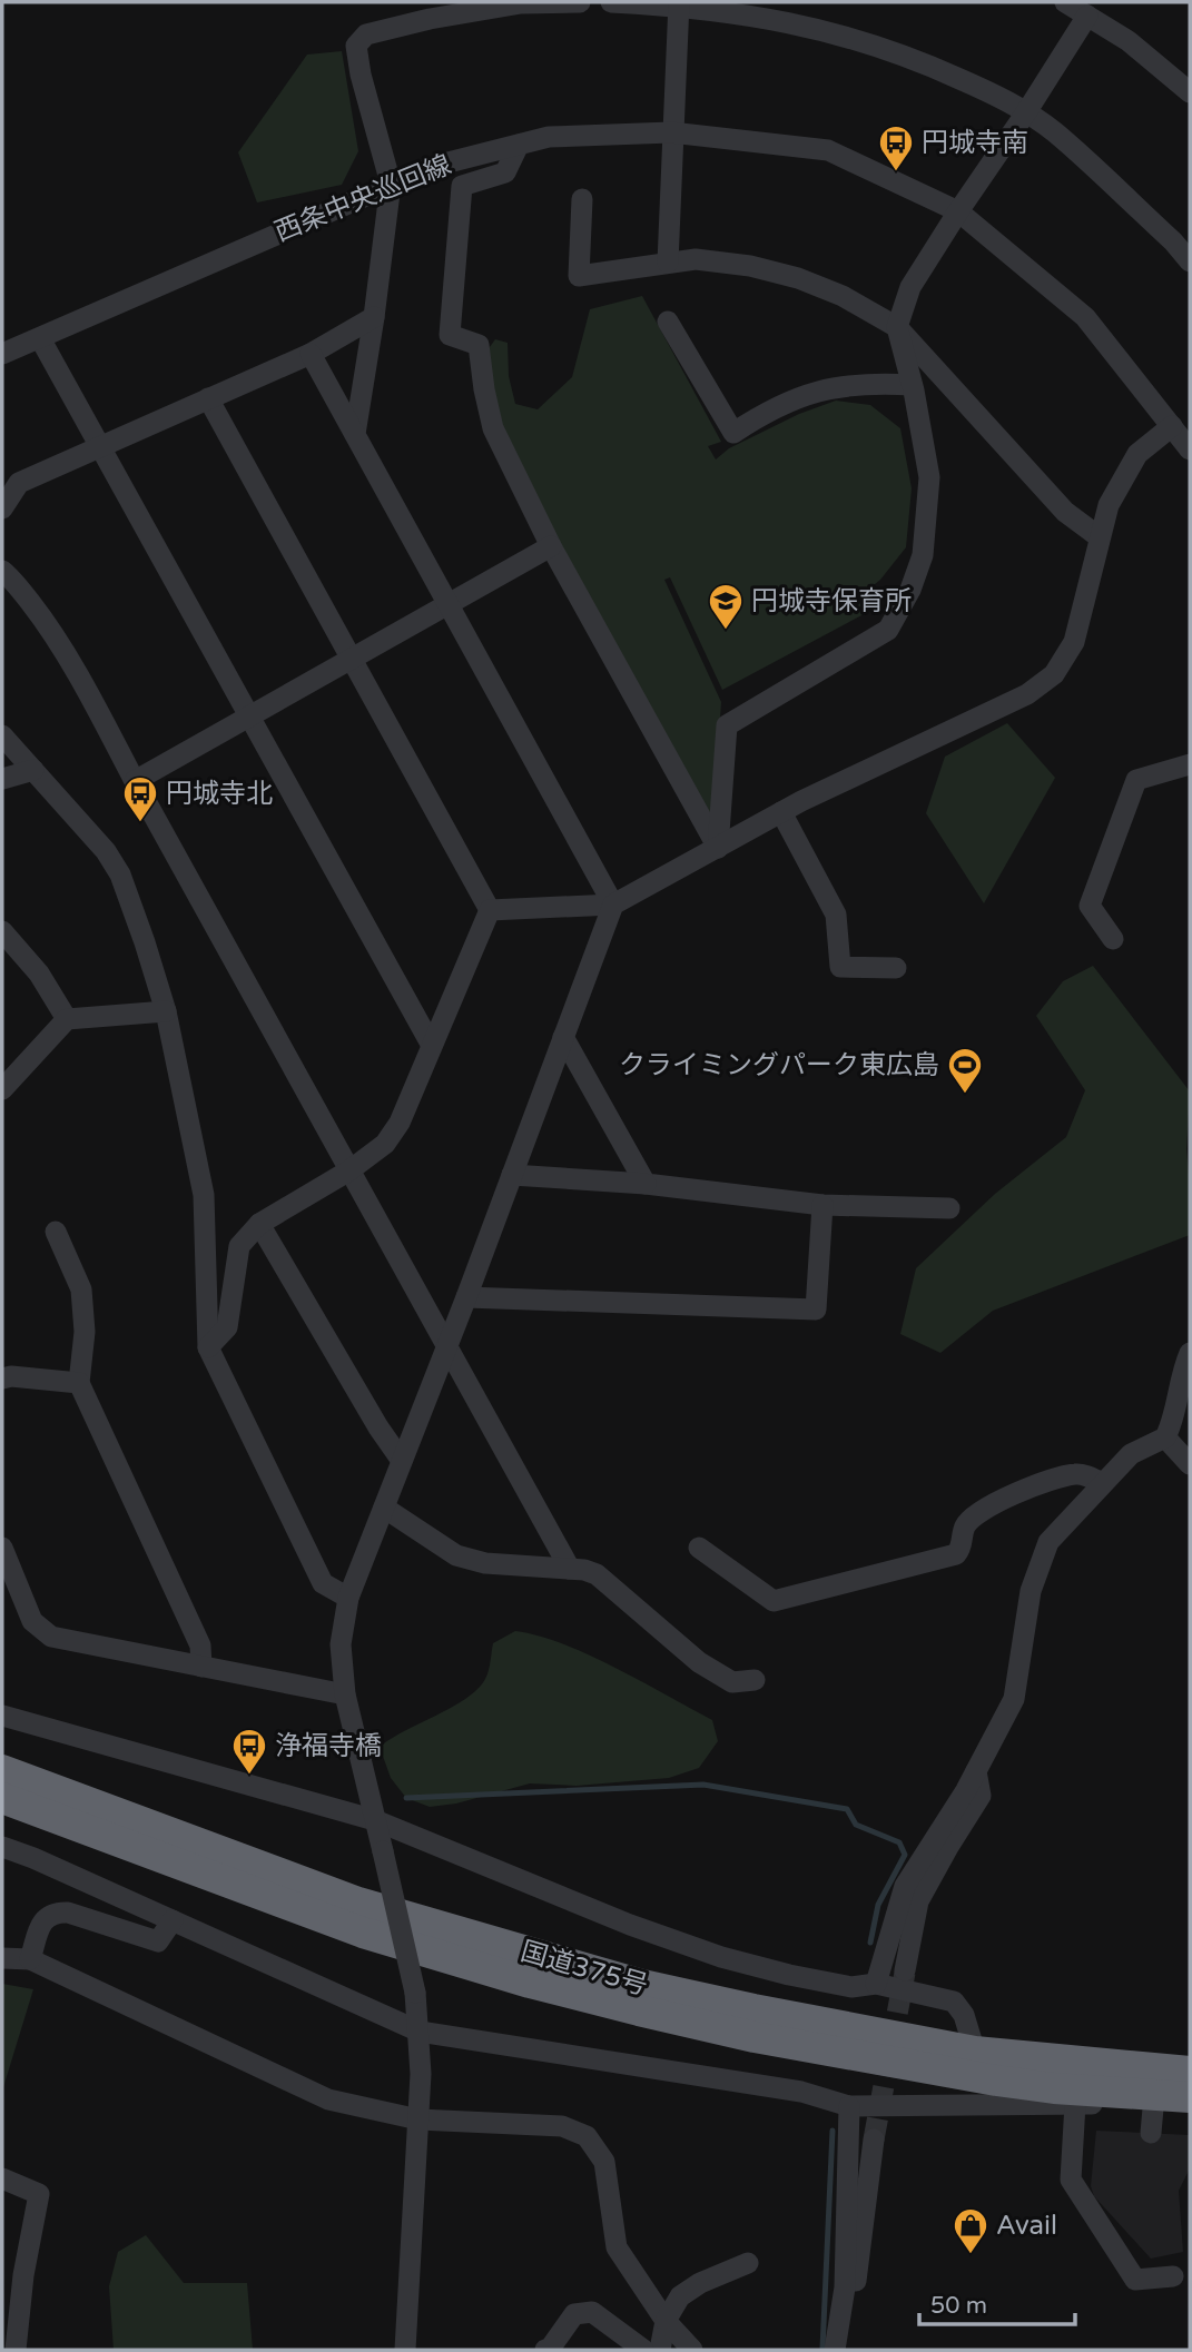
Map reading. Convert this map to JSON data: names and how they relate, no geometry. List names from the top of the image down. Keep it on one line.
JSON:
{"streets":{"highway":["国道375号"],"street":["西条中央巡回線"]},"places":{"bus stop":["円城寺南","円城寺北","浄福寺橋"],"school or university":["円城寺保育所"],"sports":["クライミングパーク東広島"],"shop":["Avail"]},"scale_bar":"50 m"}
